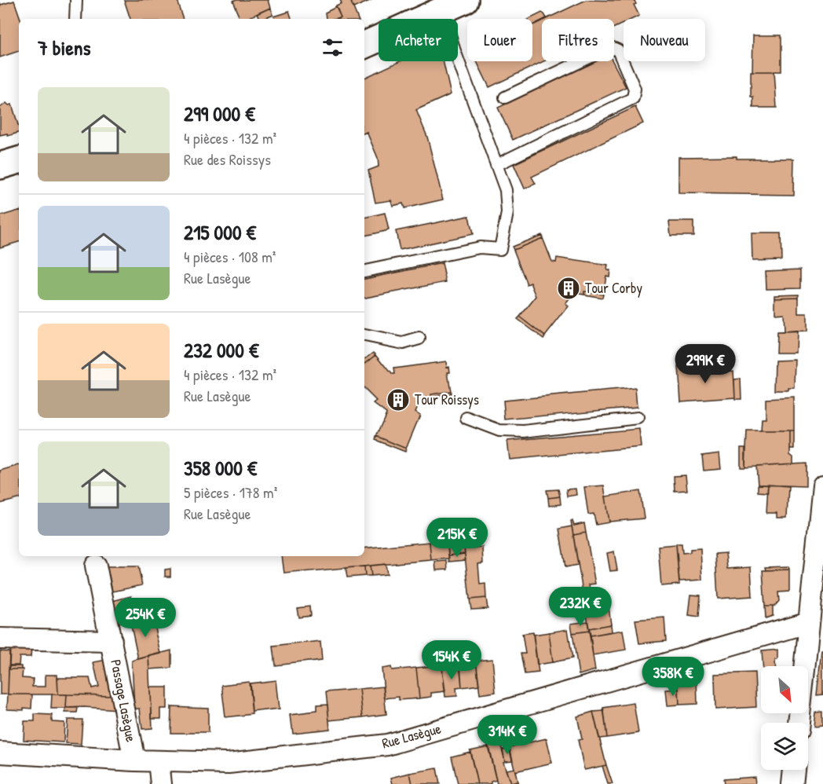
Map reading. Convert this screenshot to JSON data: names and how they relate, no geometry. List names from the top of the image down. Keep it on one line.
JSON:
{"streets":{"street":["Passage Lasègue","Rue Lasègue"]},"crossings":[["Passage Lasègue","Rue Lasègue"]],"places":{"building":["Tour Corby","Tour Roissys"]},"north":"bottom right","page":{"chip":["Acheter","Louer","Filtres","Nouveau"],"heading":"7 biens","list":[{"name":"299 000 €","note":"4 pièces · 132 m² · Rue des Roissys"},{"name":"215 000 €","note":"4 pièces · 108 m² · Rue Lasègue"},{"name":"232 000 €","note":"4 pièces · 132 m² · Rue Lasègue"},{"name":"358 000 €","note":"5 pièces · 178 m² · Rue Lasègue"}],"price":["299K €","215K €","232K €","254K €","154K €","358K €","314K €"]}}
